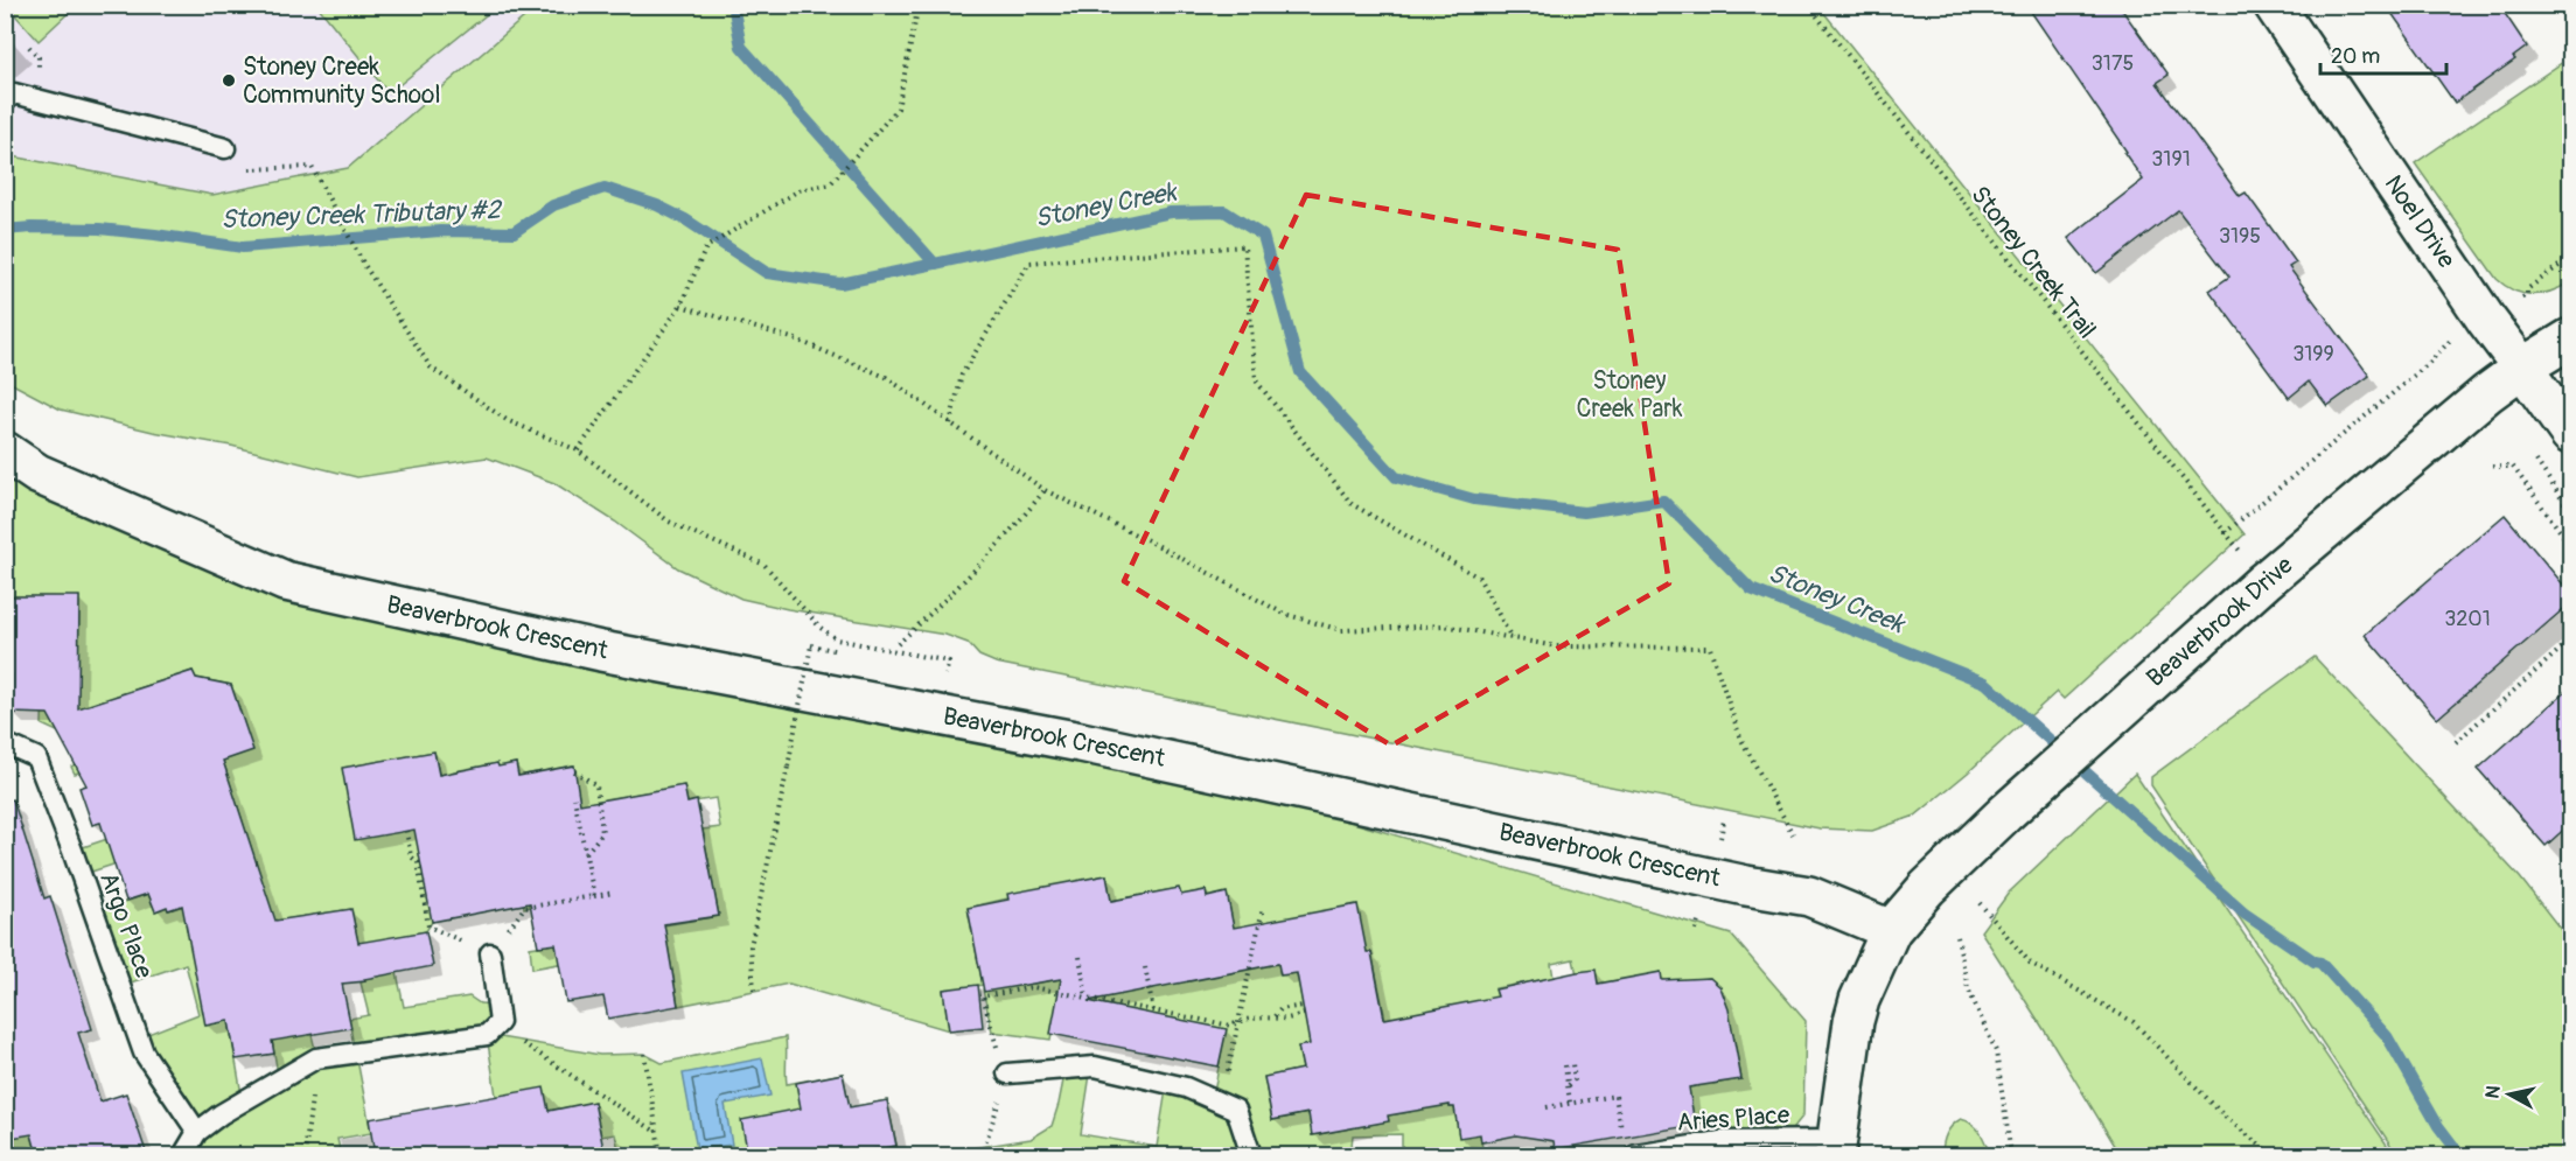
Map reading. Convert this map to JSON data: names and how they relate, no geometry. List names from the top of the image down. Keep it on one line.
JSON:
{"streets":{"street":["Noel Drive","Beaverbrook Drive","Beaverbrook Crescent"],"lane":["Argo Place","Aries Place"],"path":["Stoney Creek Trail"]},"crossings":[["Noel Drive","Beaverbrook Drive"],["Beaverbrook Drive","Beaverbrook Crescent"]],"water":["Stoney Creek","Stoney Creek Tributary #2"],"parks":["Stoney Creek Park"],"places":["Stoney Creek Community School"],"house_numbers":["3175","3191","3195","3199","3201"],"scale_bar":"20 m","north":"left"}
